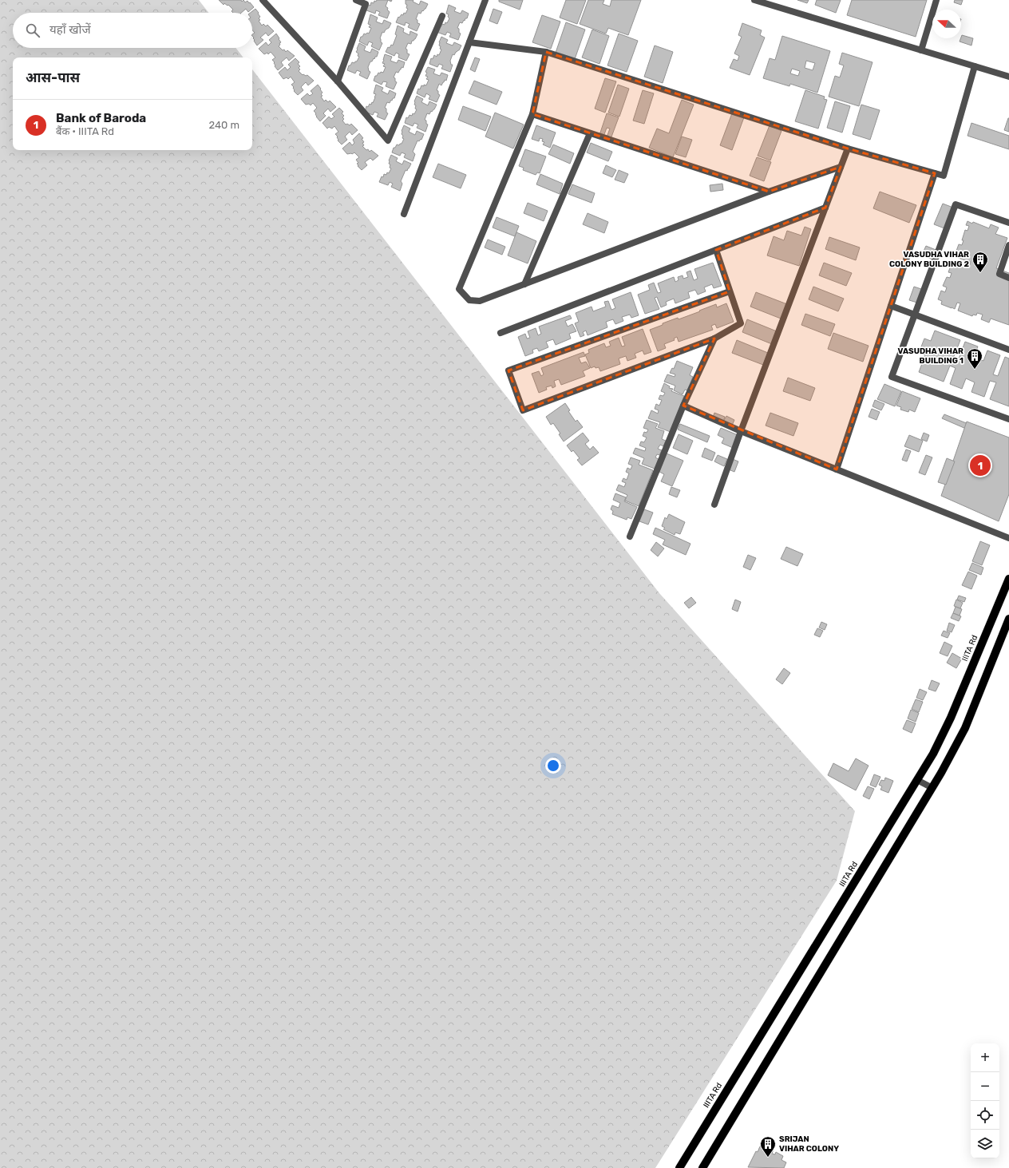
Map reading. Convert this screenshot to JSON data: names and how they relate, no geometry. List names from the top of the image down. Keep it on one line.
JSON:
{"streets":{"main road":["IIITA Rd"]},"places":{"building":["VASUDHA VIHAR COLONY BUILDING 2","VASUDHA VIHAR BUILDING 1","SRIJAN VIHAR COLONY"]},"north":"left","page":{"search":"यहाँ खोजें","heading":"आस-पास","list":[{"mark":"1","name":"Bank of Baroda","note":"बैंक · IIITA Rd","value":"240 m"}],"pins":"1","map_buttons":["+","−"]}}
